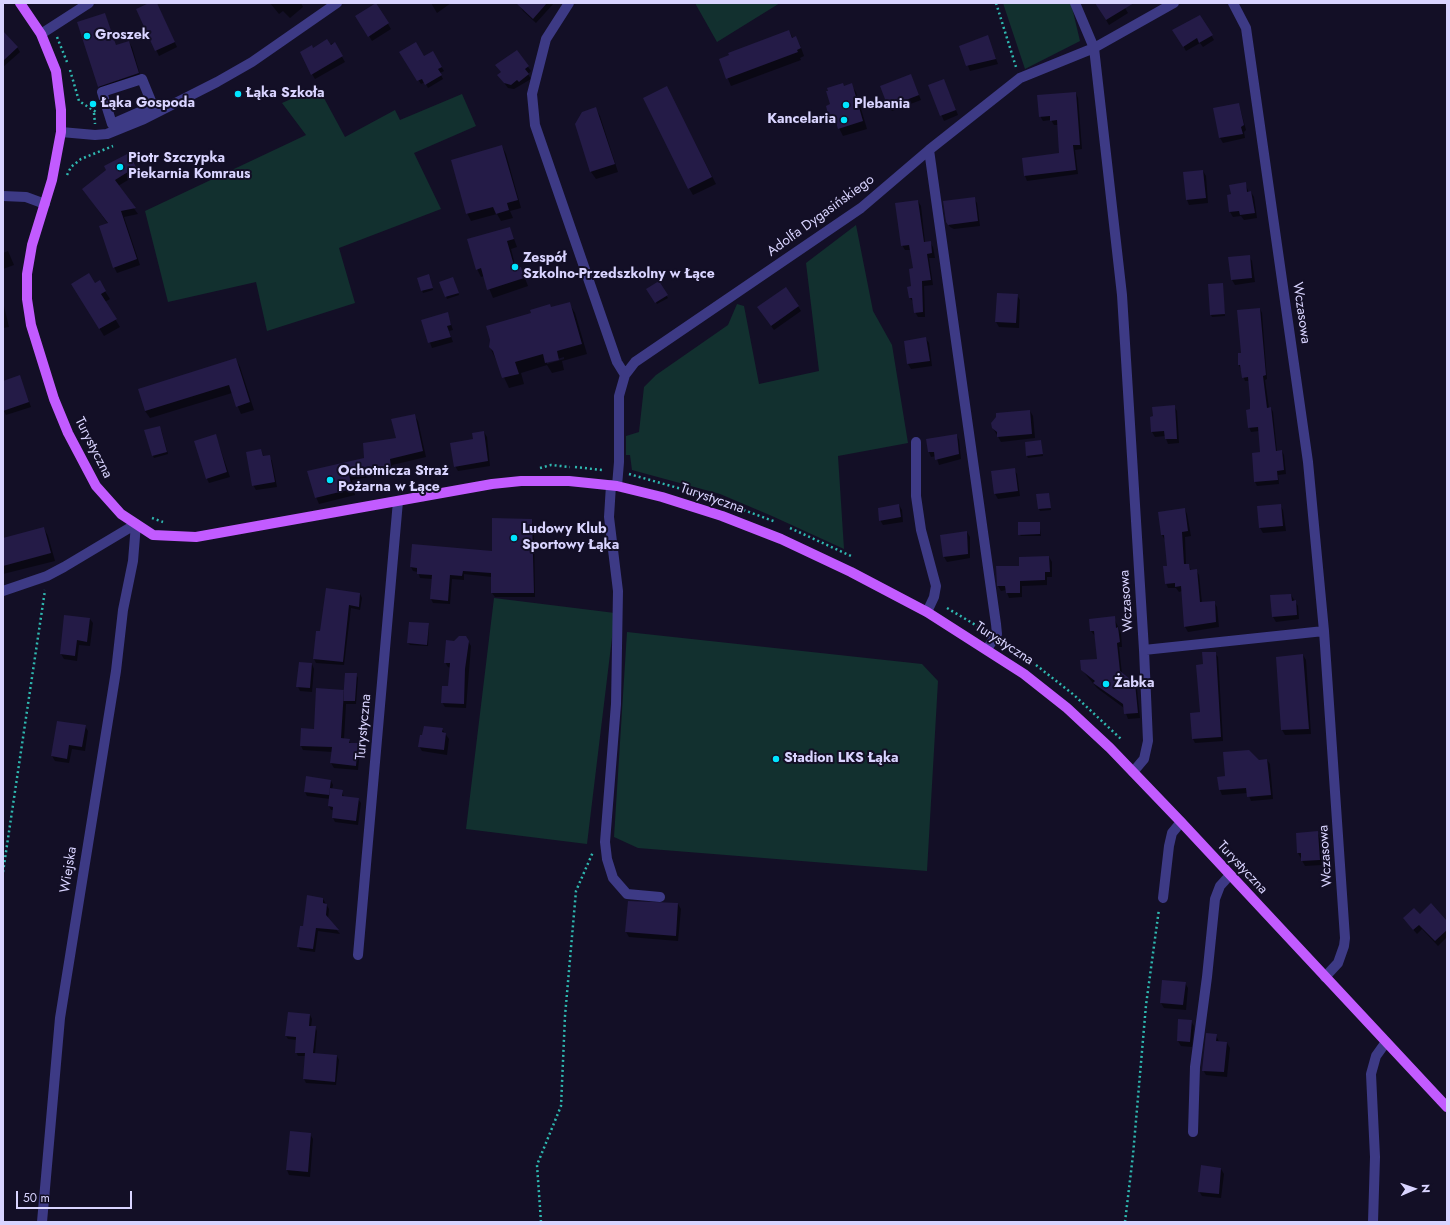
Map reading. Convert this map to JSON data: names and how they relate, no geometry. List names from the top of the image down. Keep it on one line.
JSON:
{"streets":{"main road":["Turystyczna"],"street":["Adolfa Dygasińskiego","Wczasowa","Wiejska"]},"crossings":[["Adolfa Dygasińskiego","Wczasowa"],["Adolfa Dygasińskiego","Turystyczna"],["Wczasowa","Turystyczna"],["Turystyczna","Wiejska"]],"places":["Groszek","Łąka Szkoła","Łąka Gospoda","Plebania","Kancelaria","Piotr Szczypka Piekarnia Komraus","Zespół Szkolno-Przedszkolny w Łące","Ochotnicza Straż Pożarna w Łące","Ludowy Klub Sportowy Łąka","Żabka","Stadion LKS Łąka"],"scale_bar":"50 m","north":"right"}
